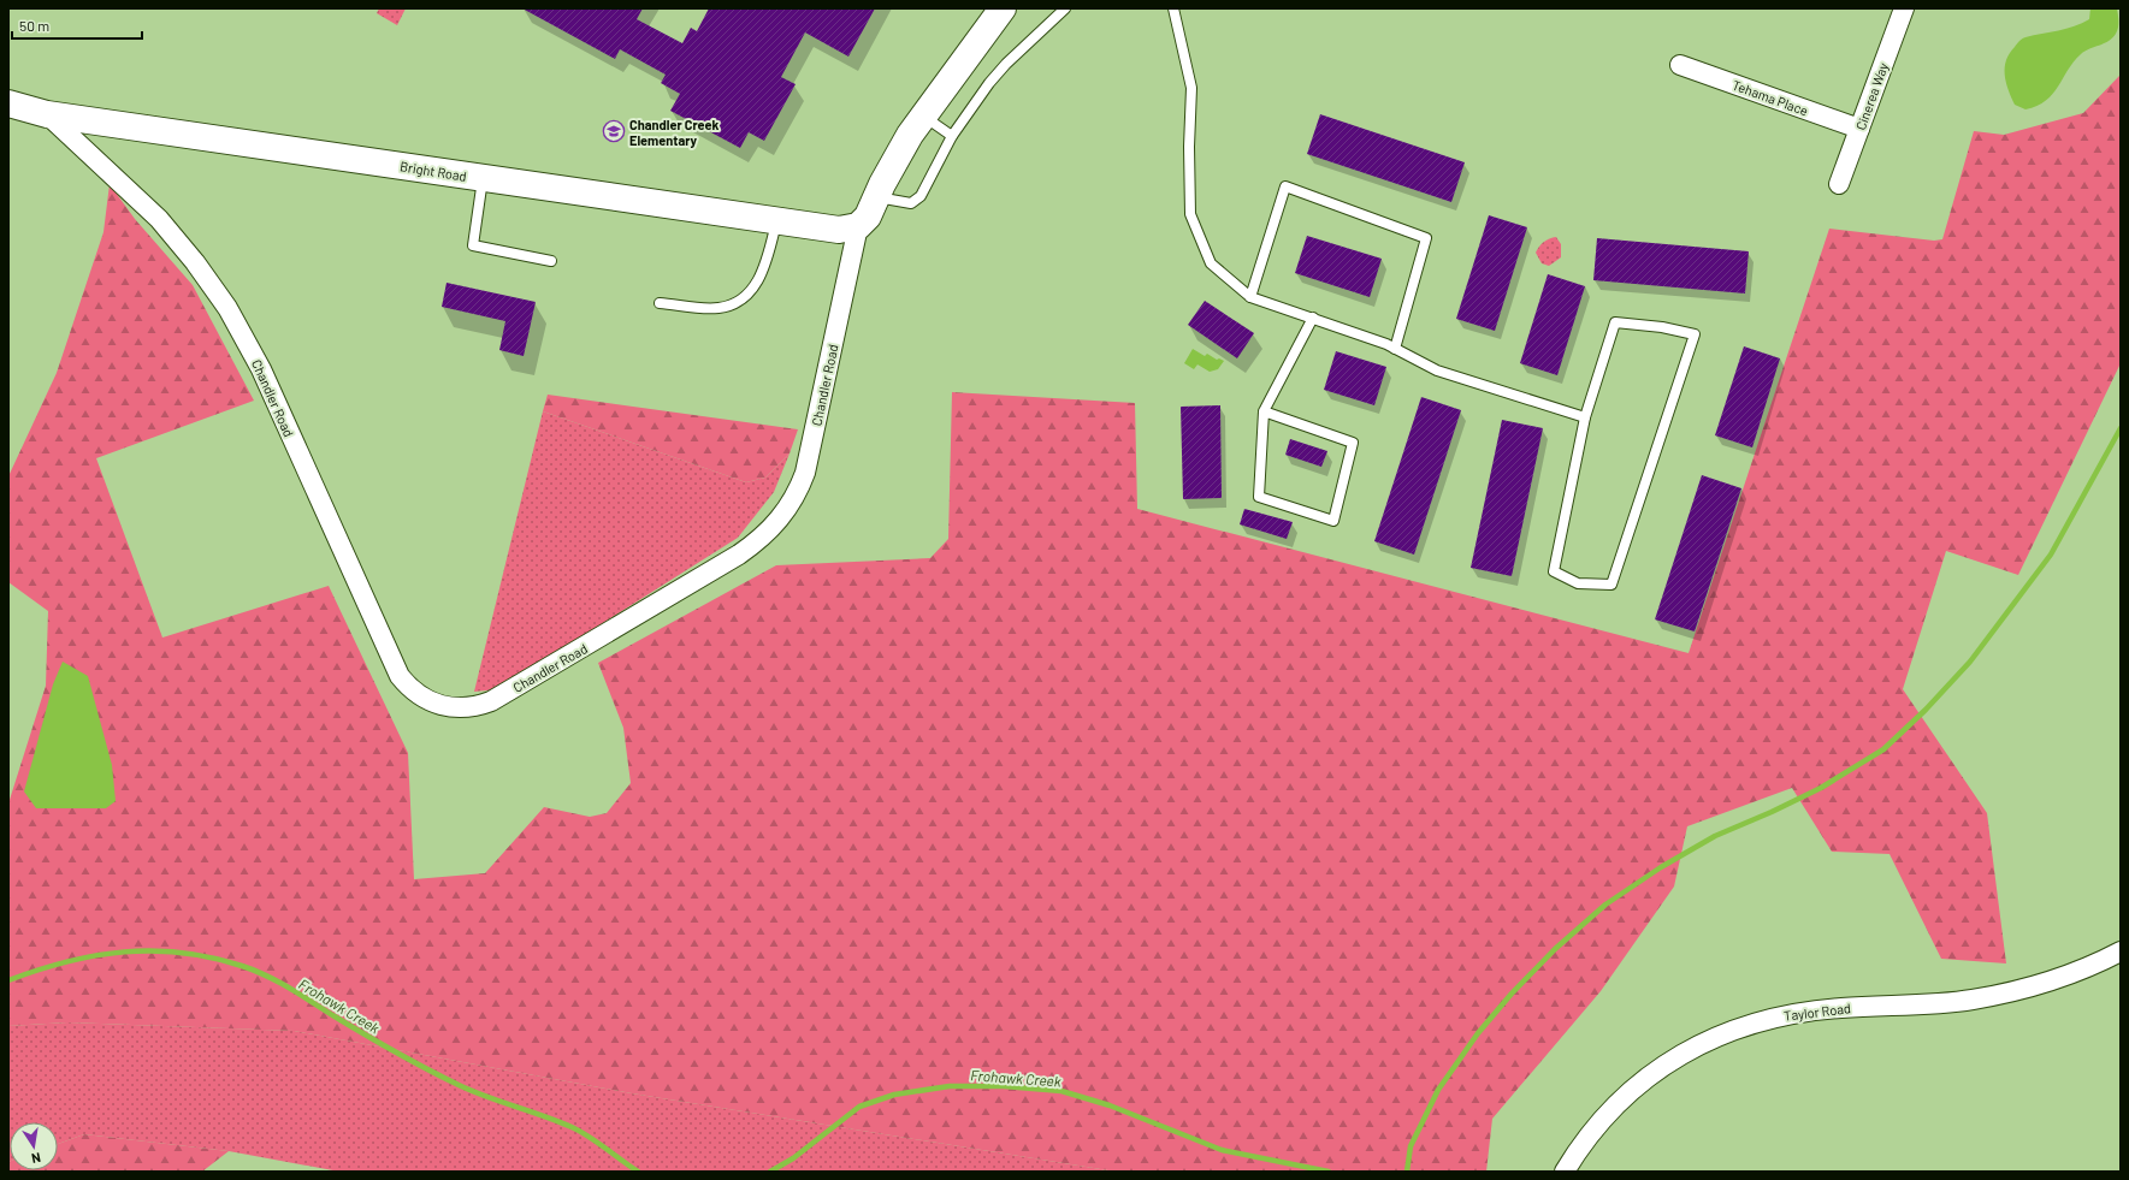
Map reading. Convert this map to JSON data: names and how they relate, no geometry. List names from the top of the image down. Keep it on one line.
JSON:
{"streets":{"street":["Cinerea Way","Tehama Place","Bright Road","Chandler Road","Taylor Road"]},"crossings":[["Cinerea Way","Tehama Place"],["Bright Road","Chandler Road"]],"water":["Frohawk Creek"],"places":{"school or university":["Chandler Creek Elementary"]},"scale_bar":"50 m","north":"bottom"}
